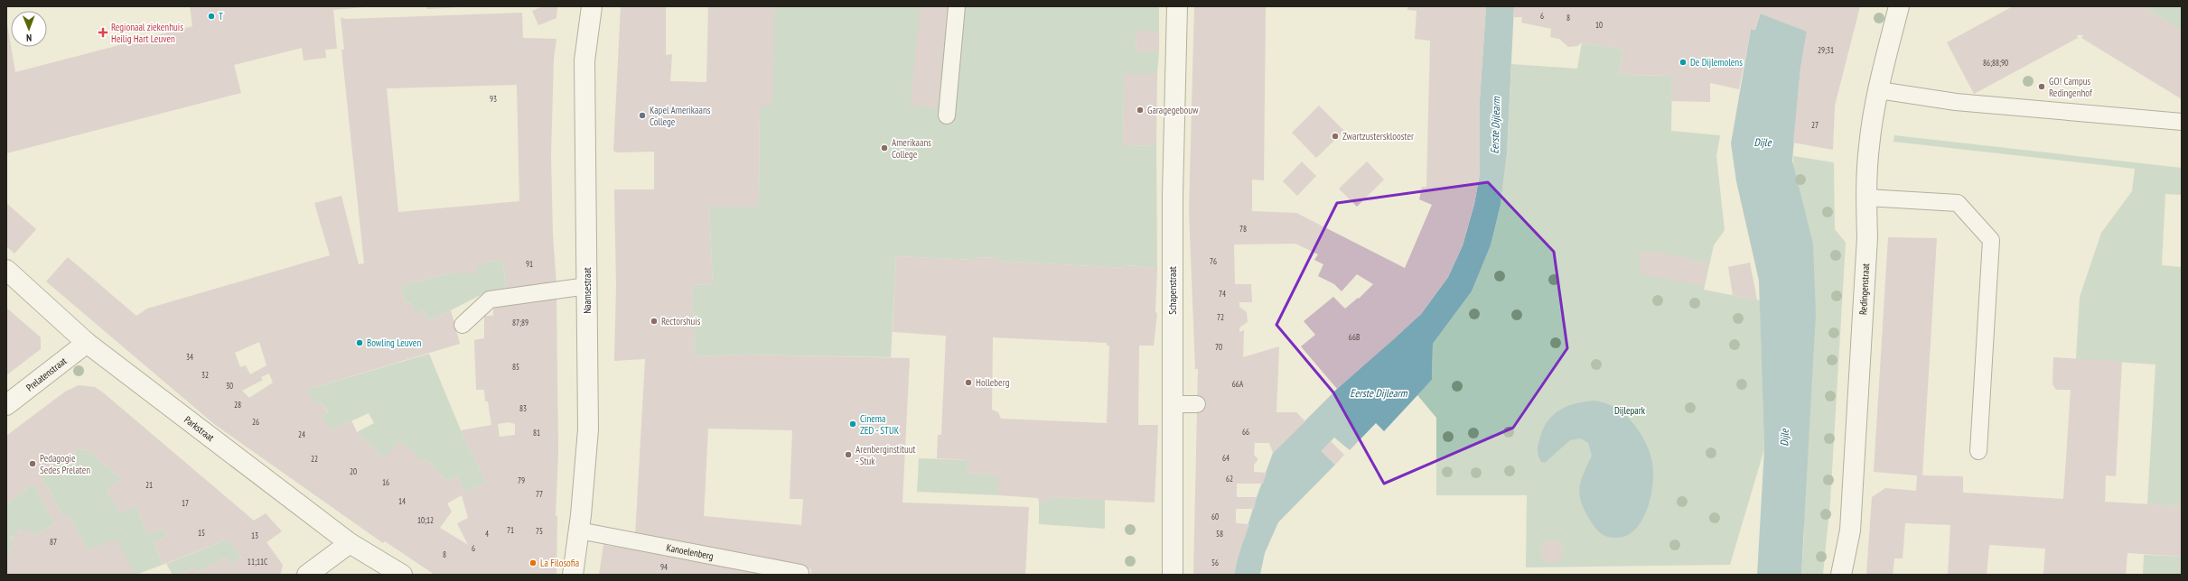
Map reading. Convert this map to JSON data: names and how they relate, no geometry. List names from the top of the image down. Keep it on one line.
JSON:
{"streets":{"street":["Redingenstraat","Naamsestraat","Schapenstraat","Prelatenstraat","Parkstraat"],"lane":["Kanoelenberg"]},"crossings":[["Naamsestraat","Kanoelenberg"],["Prelatenstraat","Parkstraat"]],"water":["Eerste Dijlearm","Dijle"],"parks":["Dijlepark"],"places":{"other":["T","De Dijlemolens","GO! Campus Redingenhof","Garagegebouw","Kapel Amerikaans College","Zwartzustersklooster","Amerikaans College","Rectorshuis","Bowling Leuven","Holleberg","Cinema ZED - STUK","Arenberginstituut - Stuk","Pedagogie Sedes Prelaten","La Filosofia"],"health":["Regionaal ziekenhuis Heilig Hart Leuven"]},"house_numbers":["6","8","10","29;31","86;88;90","93","27","78","76","91","74","72","87;89","66B","70","34","85","32","66A","30","28","83","26","66","81","24","64","22","20","62","79","16","21","77","14","17","60","10;12","71","75","15","4","58","13","87","6","8","11;11C","56","94"],"north":"bottom"}
